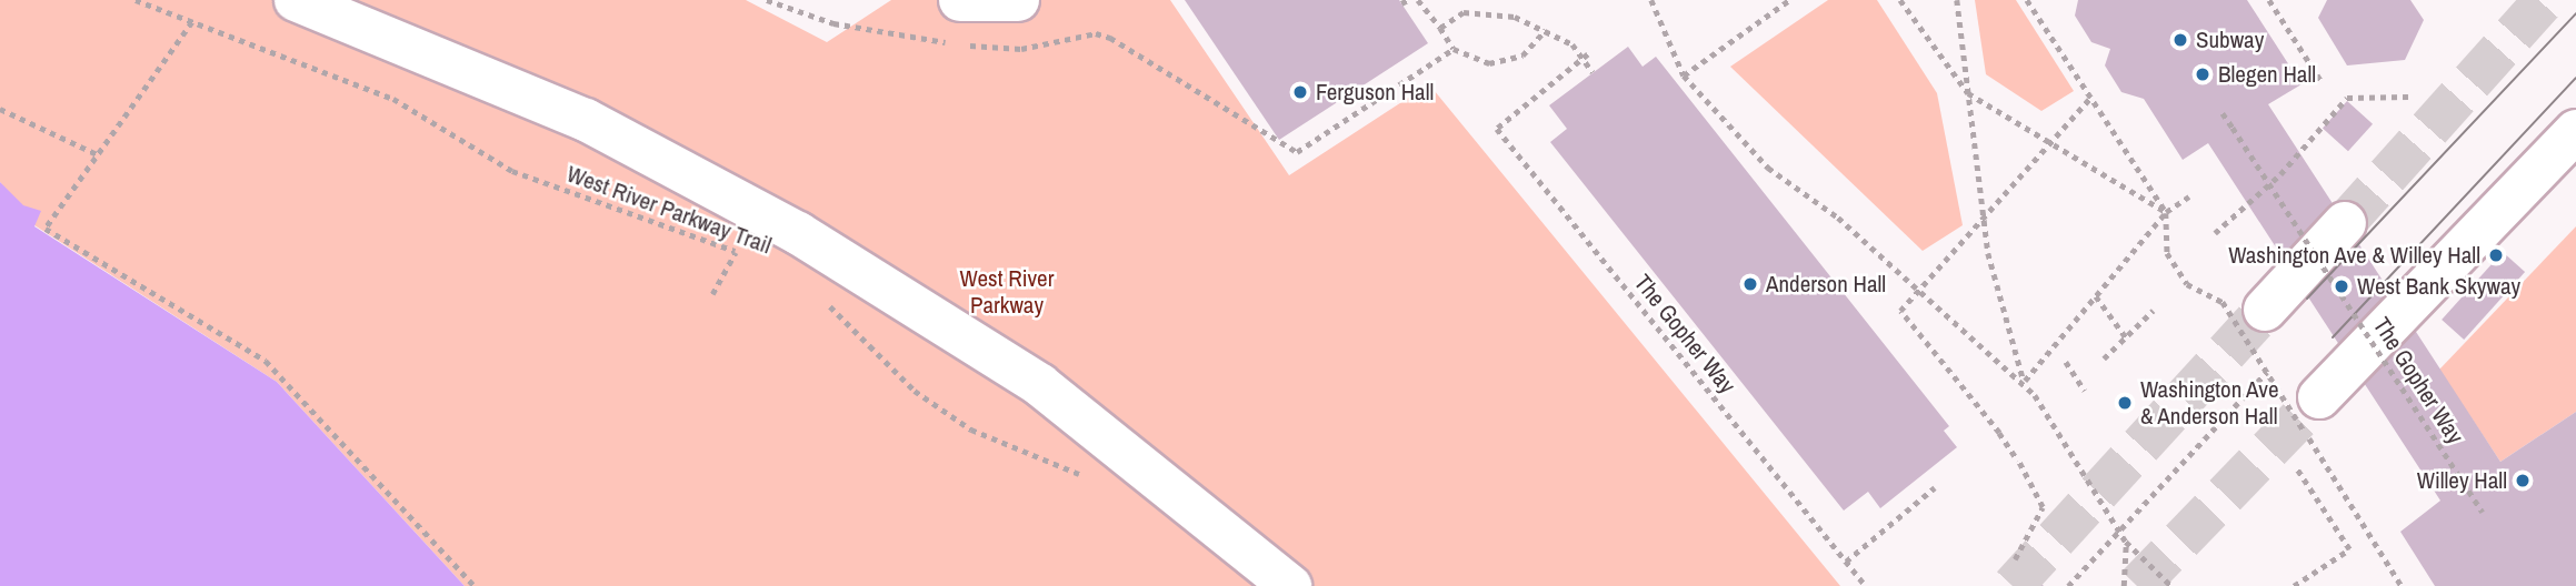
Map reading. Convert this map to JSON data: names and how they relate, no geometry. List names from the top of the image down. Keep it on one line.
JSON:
{"streets":{"path":["West River Parkway Trail","The Gopher Way"]},"parks":["West River Parkway"],"places":["Subway","Blegen Hall","Ferguson Hall","Washington Ave & Willey Hall","Anderson Hall","West Bank Skyway","Washington Ave & Anderson Hall","Willey Hall"]}
